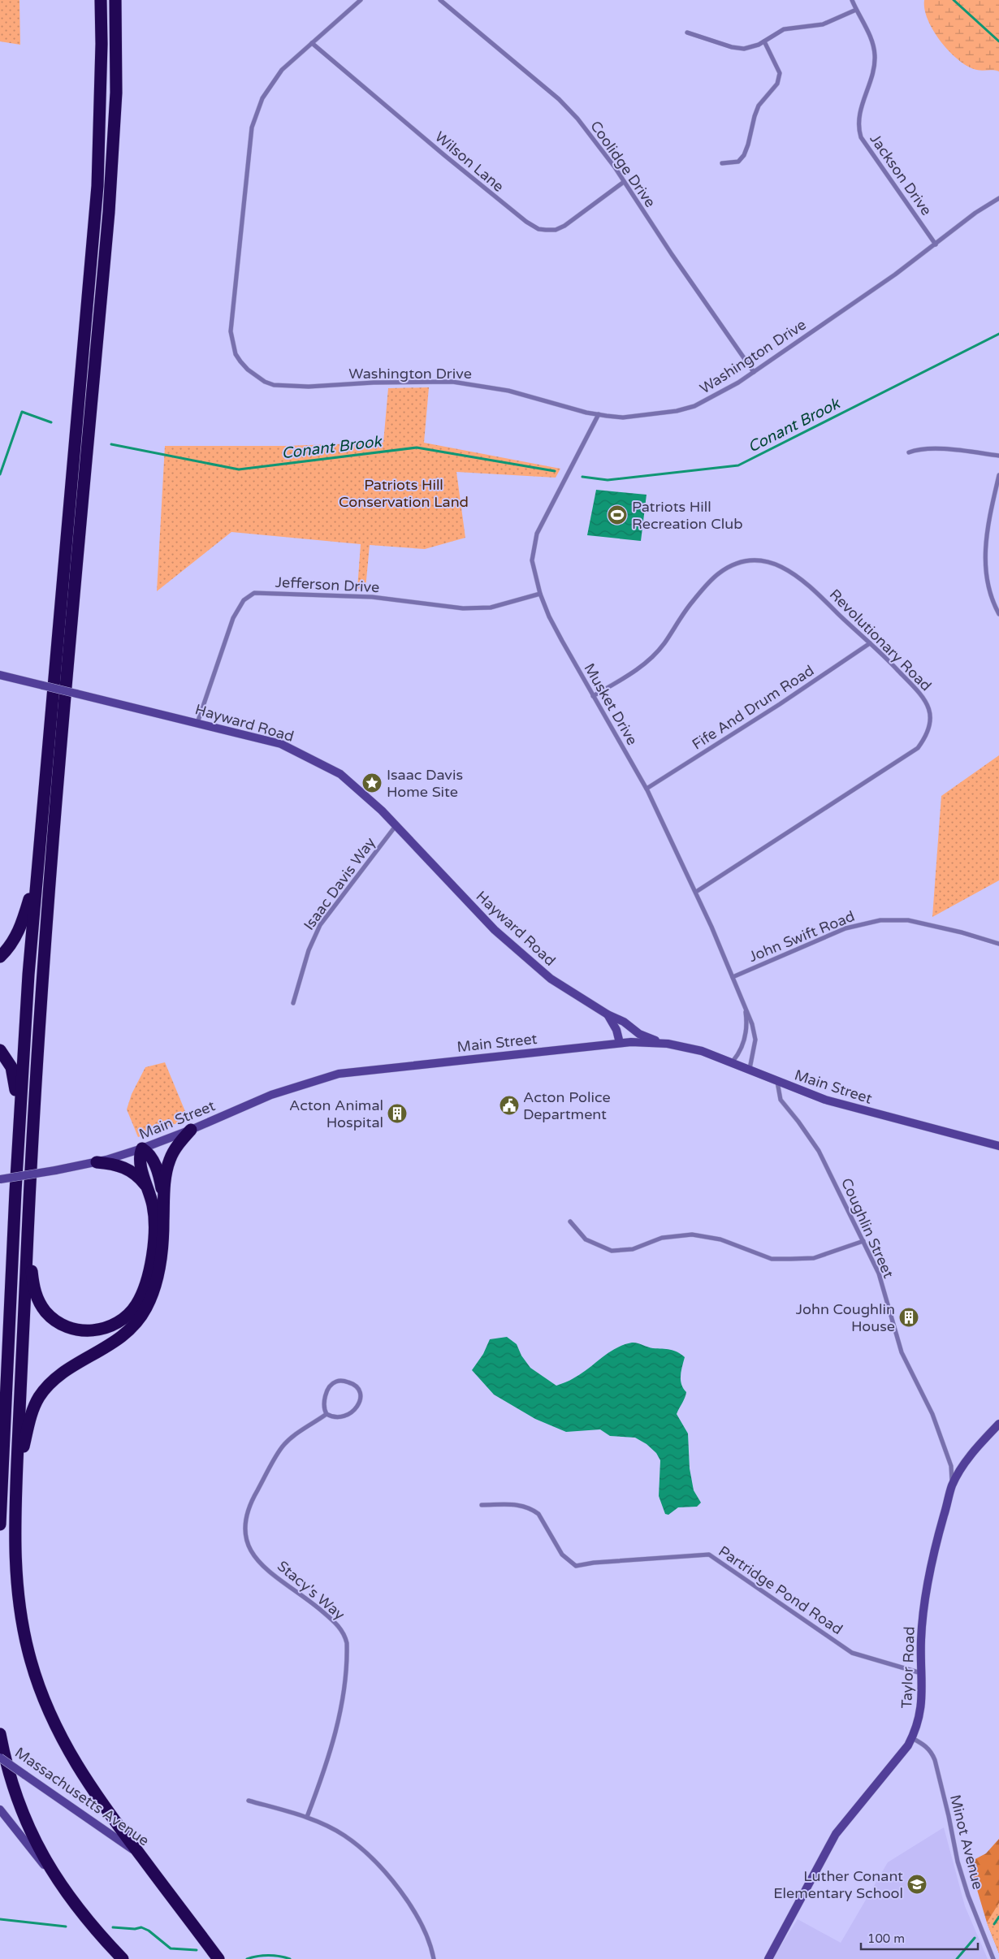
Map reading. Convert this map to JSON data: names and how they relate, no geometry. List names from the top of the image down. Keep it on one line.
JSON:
{"streets":{"highway":["Massachusetts Avenue"],"street":["Wilson Lane","Coolidge Drive","Jackson Drive","Washington Drive","Jefferson Drive","Revolutionary Road","Musket Drive","Fife And Drum Road","Hayward Road","Isaac Davis Way","John Swift Road","Main Street","Coughlin Street","Stacy's Way","Partridge Pond Road","Taylor Road","Minot Avenue"]},"crossings":[["Wilson Lane","Coolidge Drive"],["Wilson Lane","Washington Drive"],["Coolidge Drive","Washington Drive"],["Jackson Drive","Washington Drive"],["Washington Drive","Musket Drive"],["Jefferson Drive","Musket Drive"],["Jefferson Drive","Hayward Road"],["Revolutionary Road","Musket Drive"],["Revolutionary Road","Fife And Drum Road"],["Musket Drive","Fife And Drum Road"],["Musket Drive","John Swift Road"],["Musket Drive","Main Street"],["Hayward Road","Isaac Davis Way"],["Hayward Road","Main Street"],["Main Street","Coughlin Street"],["Coughlin Street","Taylor Road"],["Partridge Pond Road","Taylor Road"],["Taylor Road","Minot Avenue"]],"water":["Conant Brook"],"parks":["Patriots Hill Conservation Land"],"places":{"sports":["Patriots Hill Recreation Club"],"place":["Isaac Davis Home Site"],"public building":["Acton Police Department"],"building":["Acton Animal Hospital","John Coughlin House"],"school or university":["Luther Conant Elementary School"]},"scale_bar":"100 m"}
